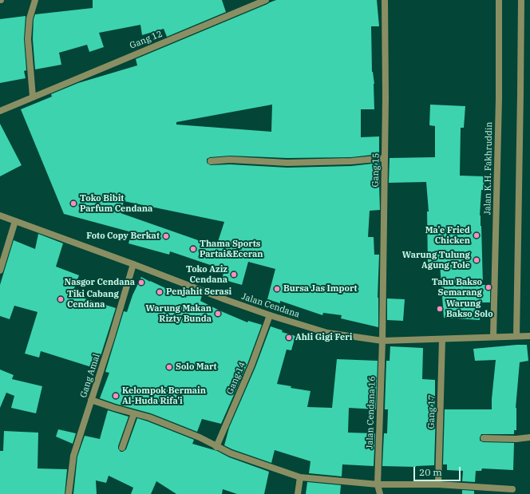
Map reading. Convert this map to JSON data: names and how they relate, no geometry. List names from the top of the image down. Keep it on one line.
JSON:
{"streets":{"street":["Gang 12","Jalan K.H. Fakhruddin","Gang 15","Jalan Cendana","Gang Amal","Gang 14","Gang 17","Jalan Cendana 16"]},"crossings":[["Jalan K.H. Fakhruddin","Jalan Cendana"],["Gang 15","Jalan Cendana"],["Gang 15","Jalan Cendana 16"],["Jalan Cendana","Gang Amal"],["Jalan Cendana","Gang 14"],["Jalan Cendana","Gang 17"],["Jalan Cendana","Jalan Cendana 16"]],"places":["Toko Bibit Parfum Cendana","Ma'e Fried Chicken","Foto Copy Berkat","Thama Sports Partai&Eceran","Warung Tulung Agung Tole","Toko Aziz Cendana","Nasgor Cendana","Tahu Bakso Semarang","Bursa Jas Import","Penjahit Serasi","Tiki Cabang Cendana","Warung Bakso Solo","Warung Makan Rizty Bunda","Ahli Gigi Feri","Solo Mart","Kelompok Bermain Al-Huda Rifa'i"],"scale_bar":"20 m"}
